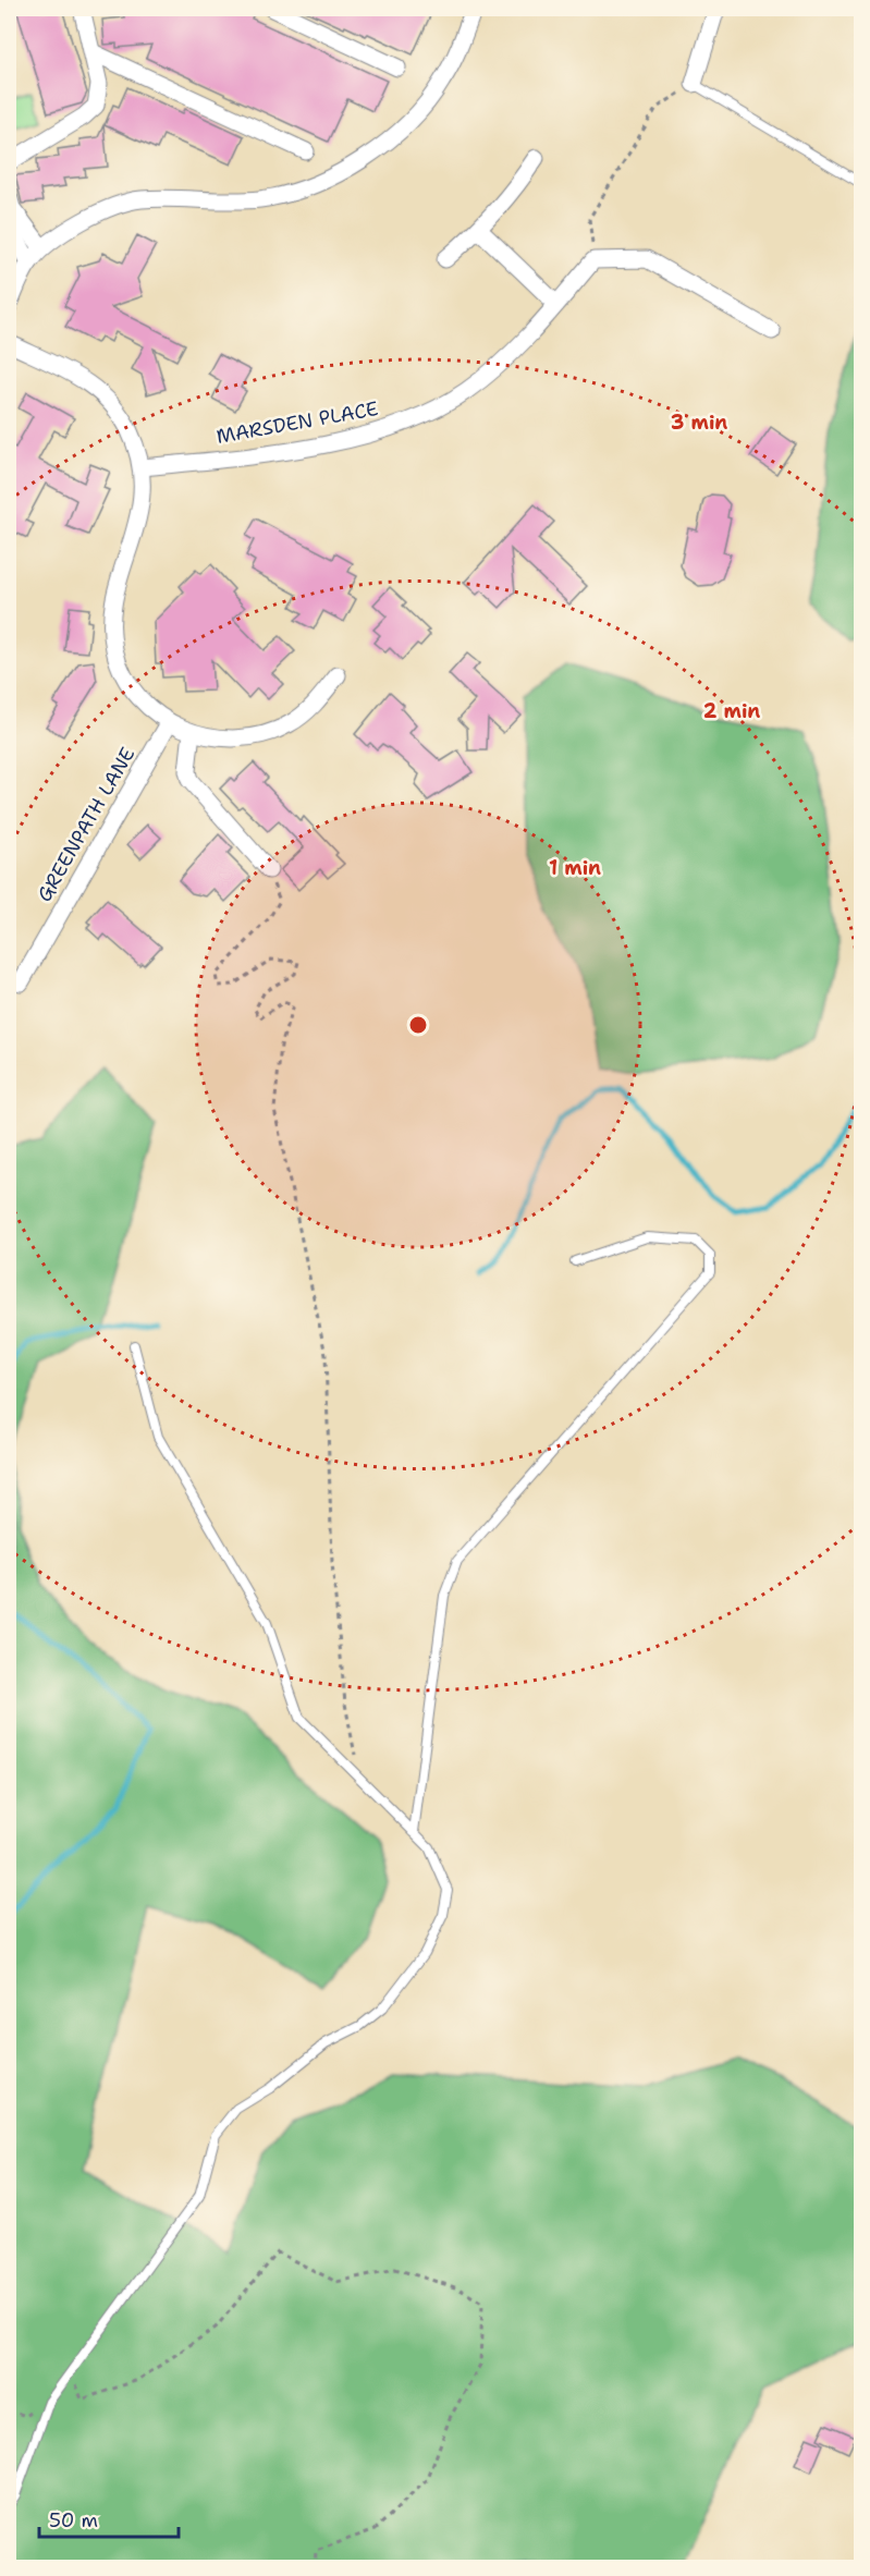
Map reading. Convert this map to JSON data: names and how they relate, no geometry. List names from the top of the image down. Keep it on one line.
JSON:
{"streets":{"street":["MARSDEN PLACE","GREENPATH LANE"]},"scale_bar":"50 m","rings":["3 min","2 min","1 min"]}
